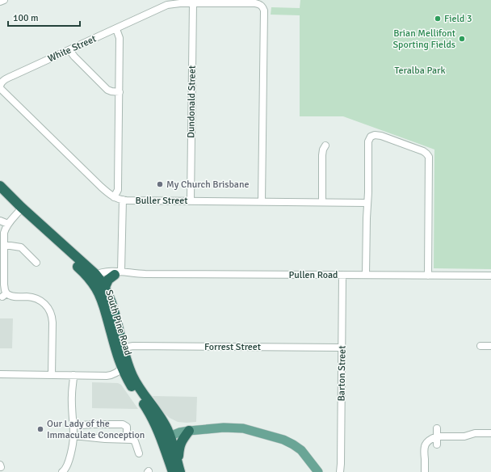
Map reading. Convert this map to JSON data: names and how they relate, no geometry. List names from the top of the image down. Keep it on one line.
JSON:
{"streets":{"highway":["South Pine Road"],"street":["White Street","Dundonald Street","Buller Street","Pullen Road","Forrest Street","Barton Street"]},"crossings":[["White Street","Dundonald Street"],["White Street","Buller Street"],["Dundonald Street","Buller Street"],["Pullen Road","South Pine Road"],["Pullen Road","Barton Street"],["South Pine Road","Forrest Street"],["Forrest Street","Barton Street"]],"parks":["Teralba Park"],"places":["Field 3","Brian Mellifont Sporting Fields","My Church Brisbane","Our Lady of the Immaculate Conception"],"scale_bar":"100 m"}
